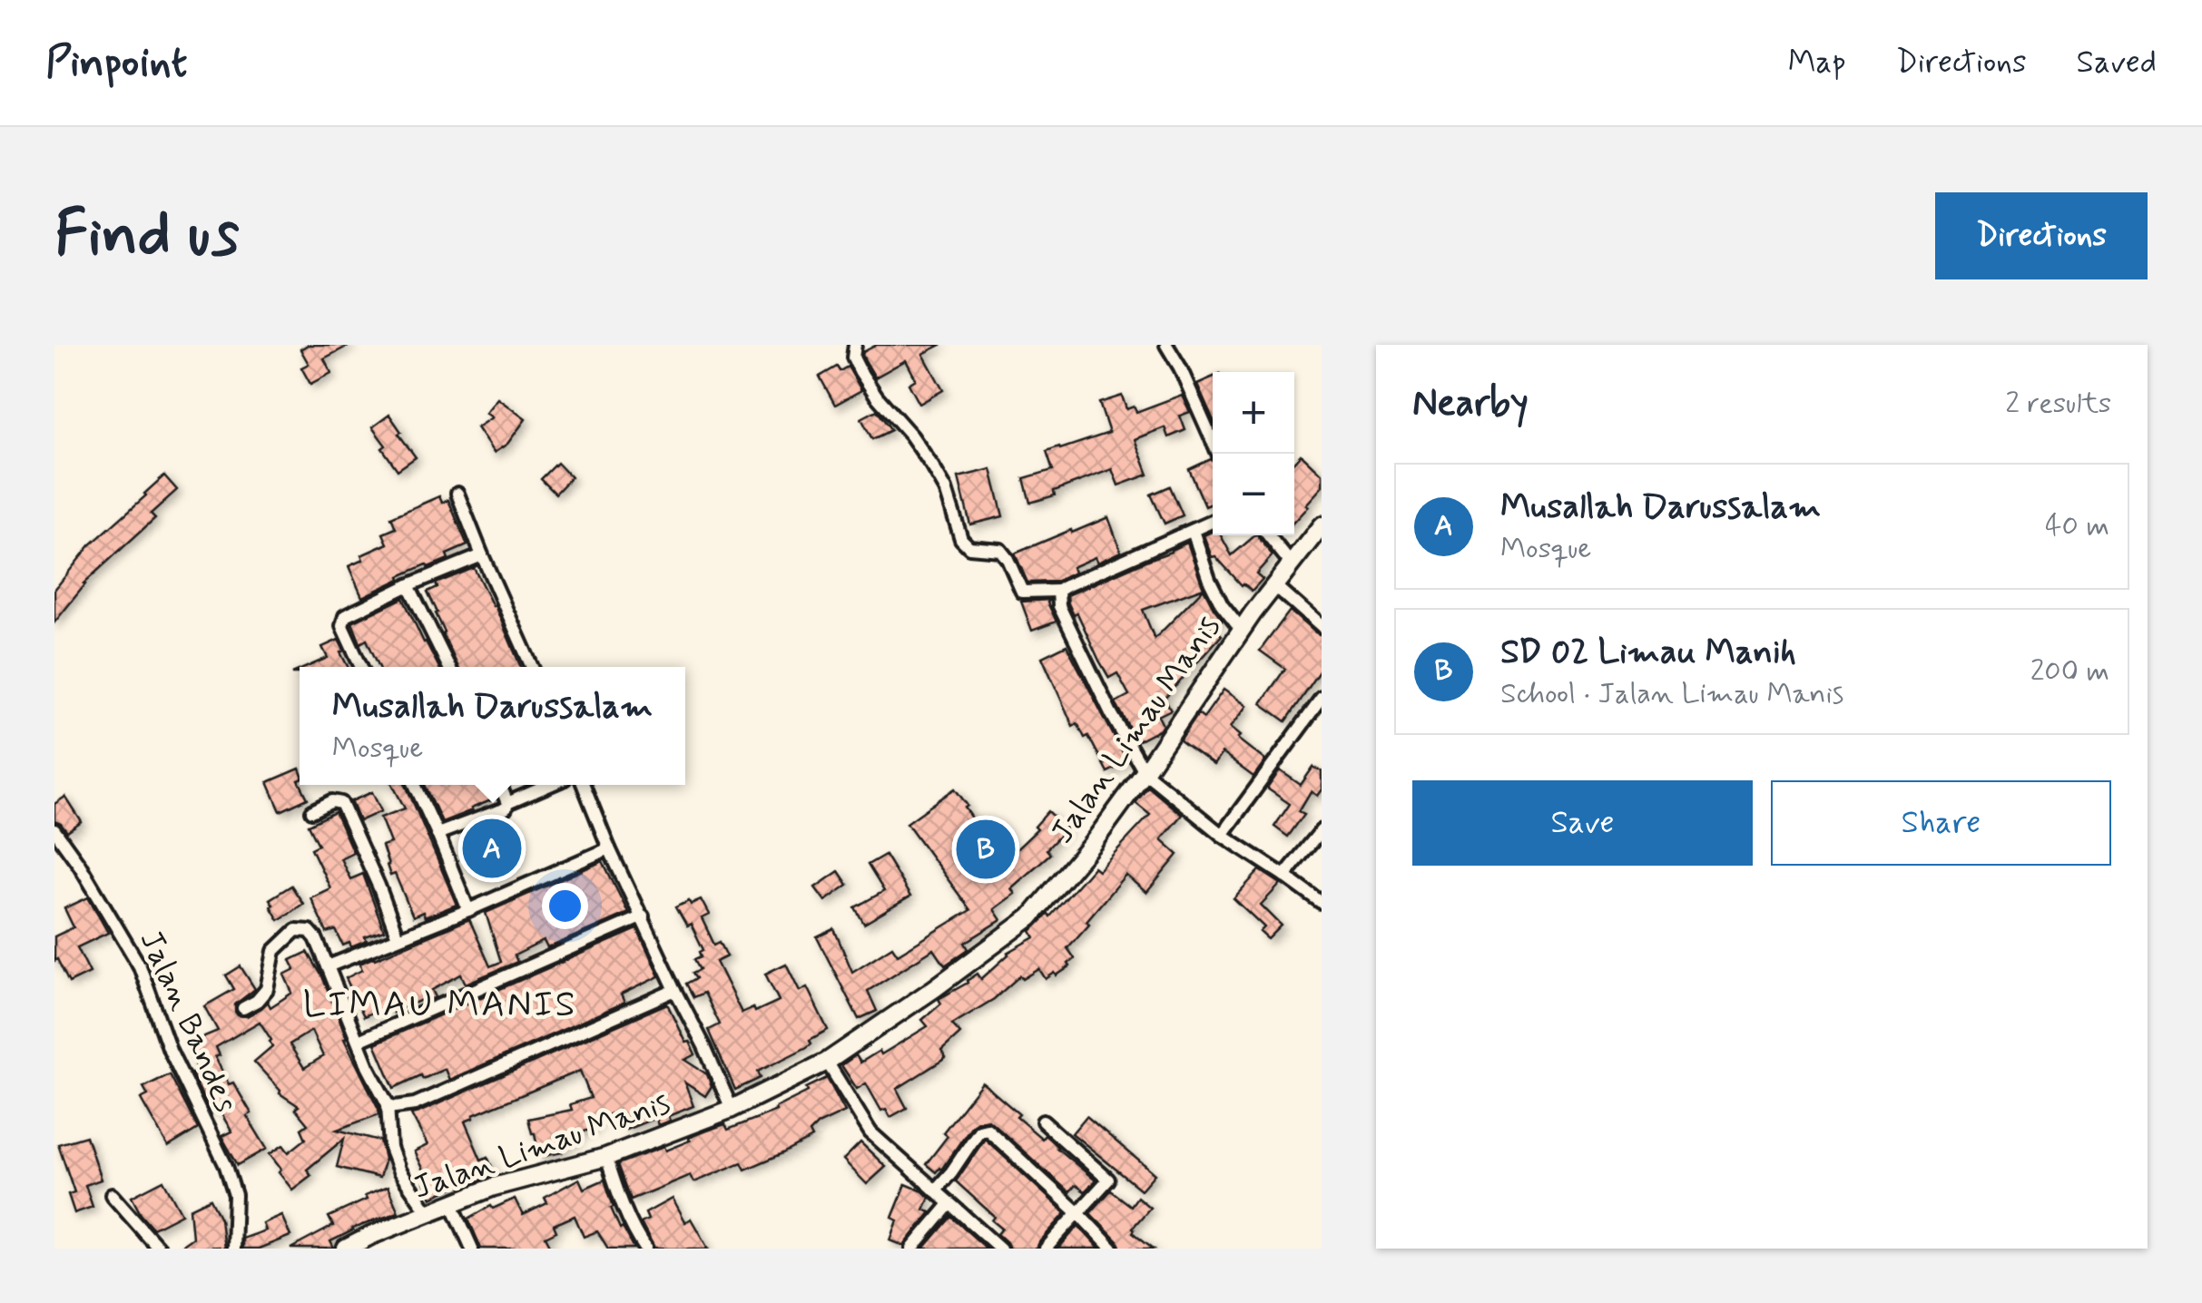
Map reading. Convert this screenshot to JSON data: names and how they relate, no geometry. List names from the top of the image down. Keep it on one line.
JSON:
{"streets":{"street":["Jalan Limau Manis","Jalan Bandes"]},"districts":["LIMAU MANIS"],"page":{"header":"Pinpoint","nav":["Map","Directions","Saved"],"buttons":["Directions",["Save","Share"]],"title":"Find us","heading":["Nearby","2 results"],"map_buttons":["+","−"],"list":[{"mark":"A","name":"Musallah Darussalam","note":"Mosque","value":"40 m"},{"mark":"B","name":"SD 02 Limau Manih","note":"School · Jalan Limau Manis","value":"200 m"}],"popup":["Musallah Darussalam","Mosque"],"pins":["A","B"]}}
